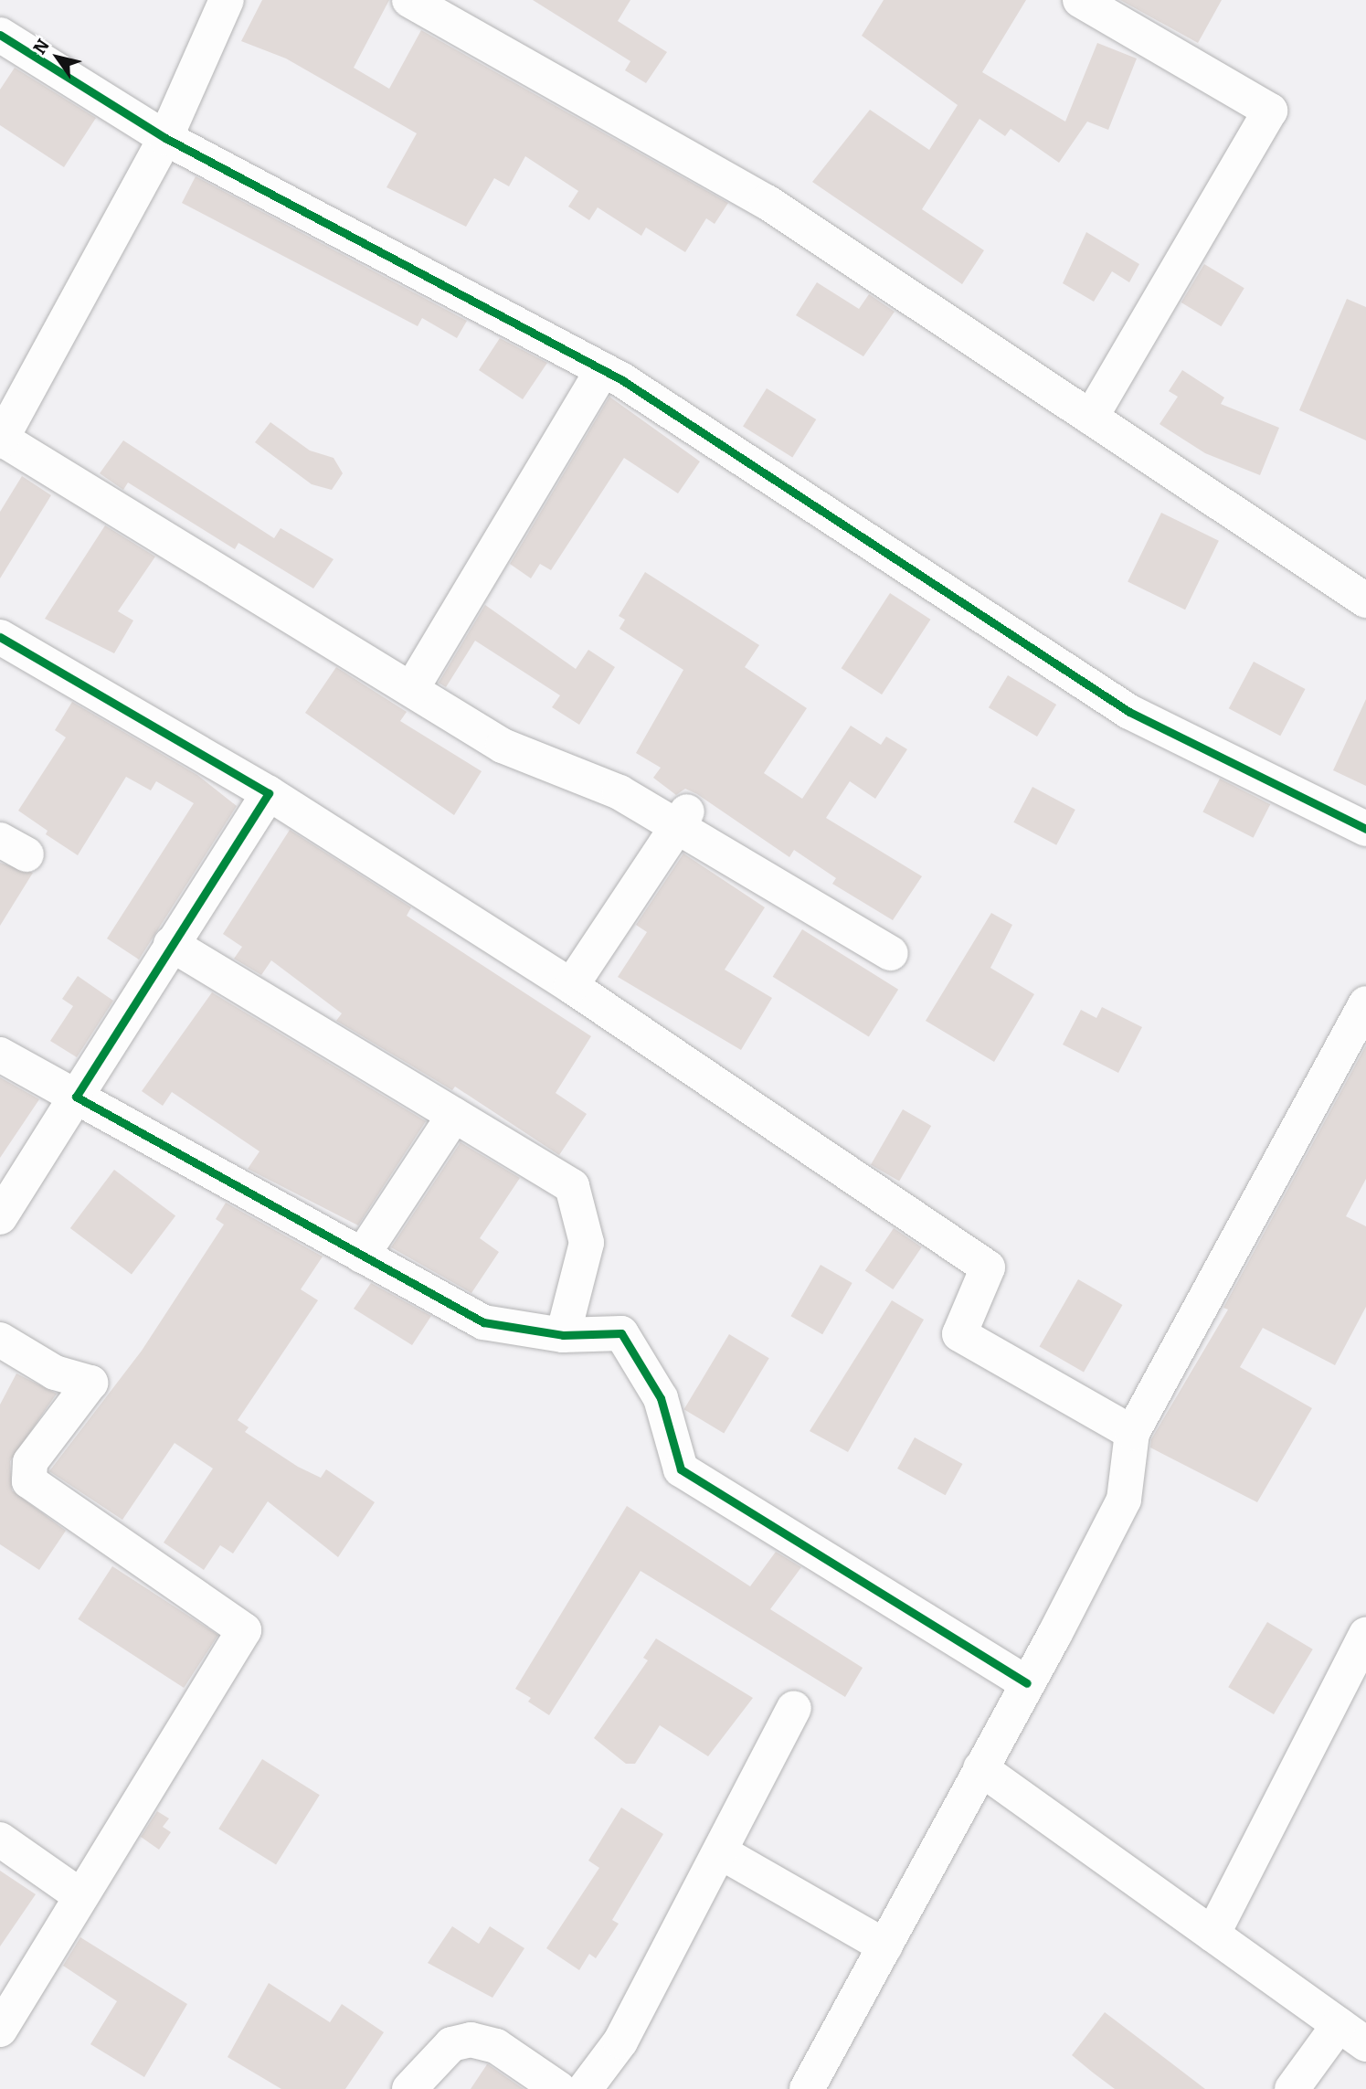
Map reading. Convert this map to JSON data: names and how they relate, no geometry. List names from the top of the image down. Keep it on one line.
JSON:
{"north":"top left"}
